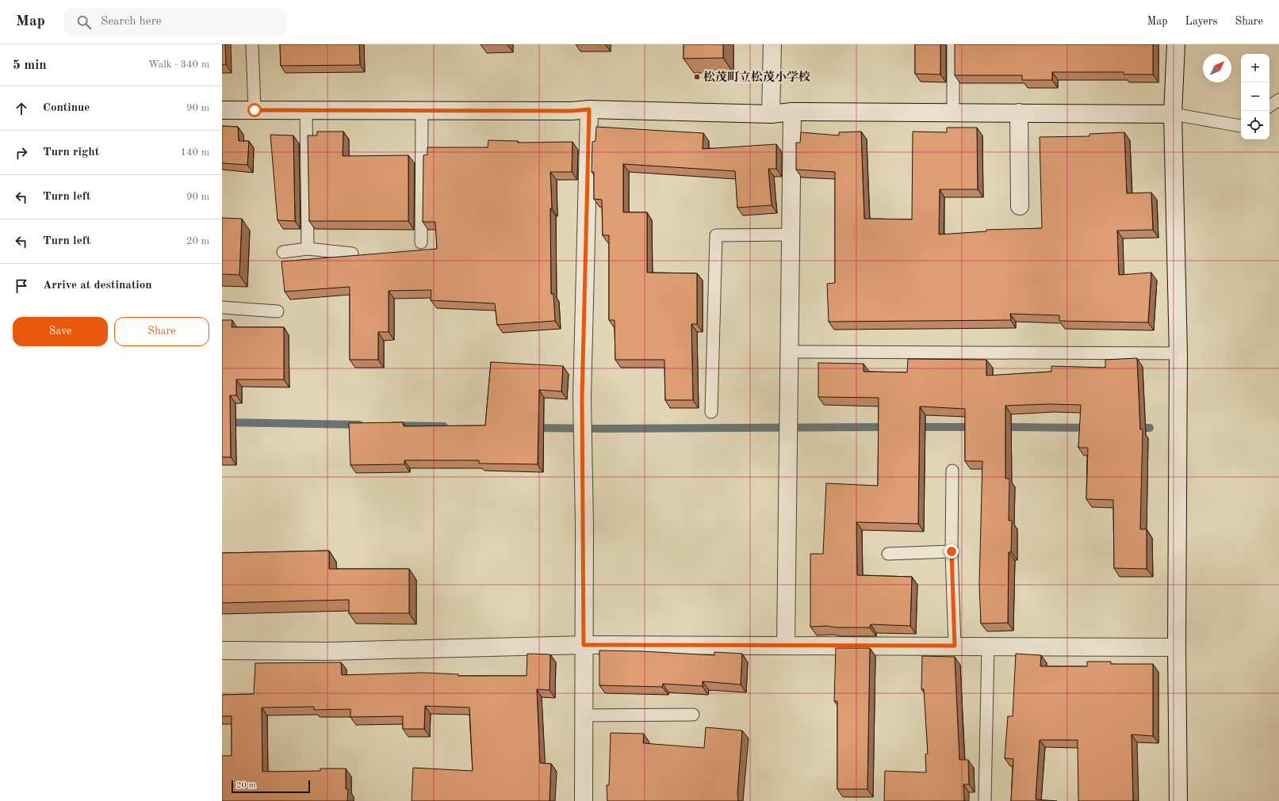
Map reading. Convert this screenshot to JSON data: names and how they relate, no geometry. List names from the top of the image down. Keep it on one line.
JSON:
{"places":["松茂町立松茂小学校"],"scale_bar":"20 m","north":"top right","page":{"header":"Map","search":"Search here","nav":["Map","Layers","Share"],"heading":["5 min","Walk · 340 m"],"map_buttons":["+","−"],"list":[["Continue","90 m"],["Turn right","140 m"],["Turn left","90 m"],["Turn left","20 m"],"Arrive at destination"],"buttons":["Save","Share"],"scale":"20 m"}}
